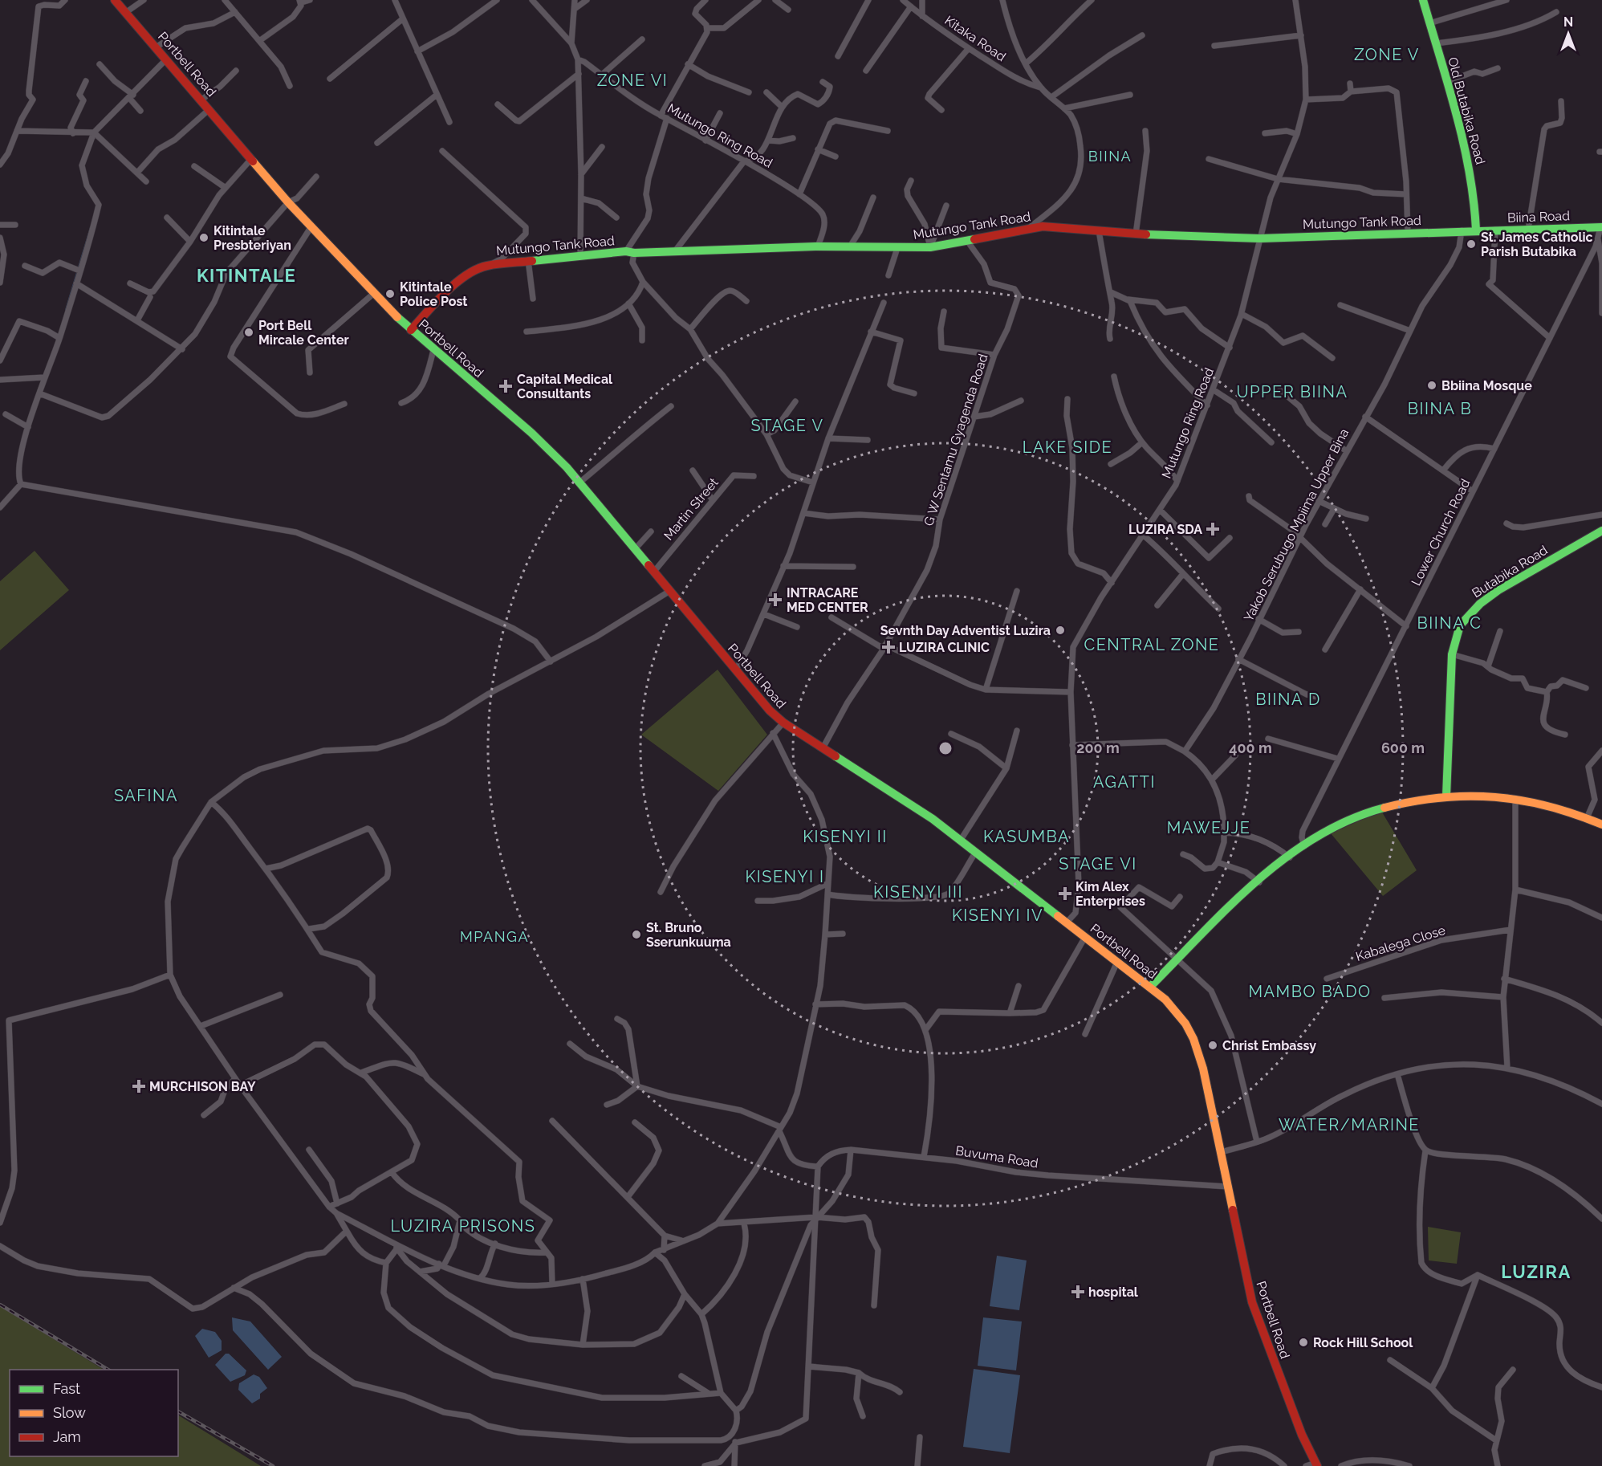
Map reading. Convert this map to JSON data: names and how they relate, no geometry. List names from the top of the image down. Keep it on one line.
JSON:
{"streets":{"main road":["Portbell Road","Old Butabika Road","Biina Road","Mutungo Tank Road","Butabika Road"],"street":["Kitaka Road","Mutungo Ring Road","G W Sentamu Gyagenda Road","Martin Street","Yakob Serubugo Mpiima Upper Bina","Lower Church Road","Kabalega Close","Buvuma Road"]},"crossings":[["Portbell Road","Mutungo Ring Road"],["Portbell Road","Mutungo Tank Road"],["Portbell Road","G W Sentamu Gyagenda Road"],["Portbell Road","Martin Street"],["Portbell Road","Buvuma Road"],["Old Butabika Road","Biina Road"],["Old Butabika Road","Mutungo Tank Road"],["Mutungo Ring Road","Mutungo Tank Road"],["Biina Road","Mutungo Tank Road"],["Biina Road","Lower Church Road"],["Mutungo Tank Road","G W Sentamu Gyagenda Road"],["Mutungo Tank Road","Yakob Serubugo Mpiima Upper Bina"]],"districts":["ZONE V","ZONE VI","BIINA","KITINTALE","UPPER BIINA","BIINA B","STAGE V","LAKE SIDE","BIINA C","CENTRAL ZONE","BIINA D","AGATTI","SAFINA","MAWEJJE","KISENYI II","KASUMBA","STAGE VI","KISENYI I","KISENYI III","KISENYI IV","MPANGA","MAMBO BADO","WATER/MARINE","LUZIRA PRISONS","LUZIRA"],"places":{"other":["Kitintale Presbteriyan","St. James Catholic Parish Butabika","Kitintale Police Post","Port Bell Mircale Center","Bbiina Mosque","Sevnth Day Adventist Luzira","St. Bruno Sserunkuuma","Christ Embassy","Rock Hill School"],"health":["Capital Medical Consultants","LUZIRA SDA","INTRACARE MED CENTER","LUZIRA CLINIC","Kim Alex Enterprises","MURCHISON BAY","hospital"]},"legend":["Fast","Slow","Jam"],"north":"top","rings":["200 m","400 m","600 m"]}
